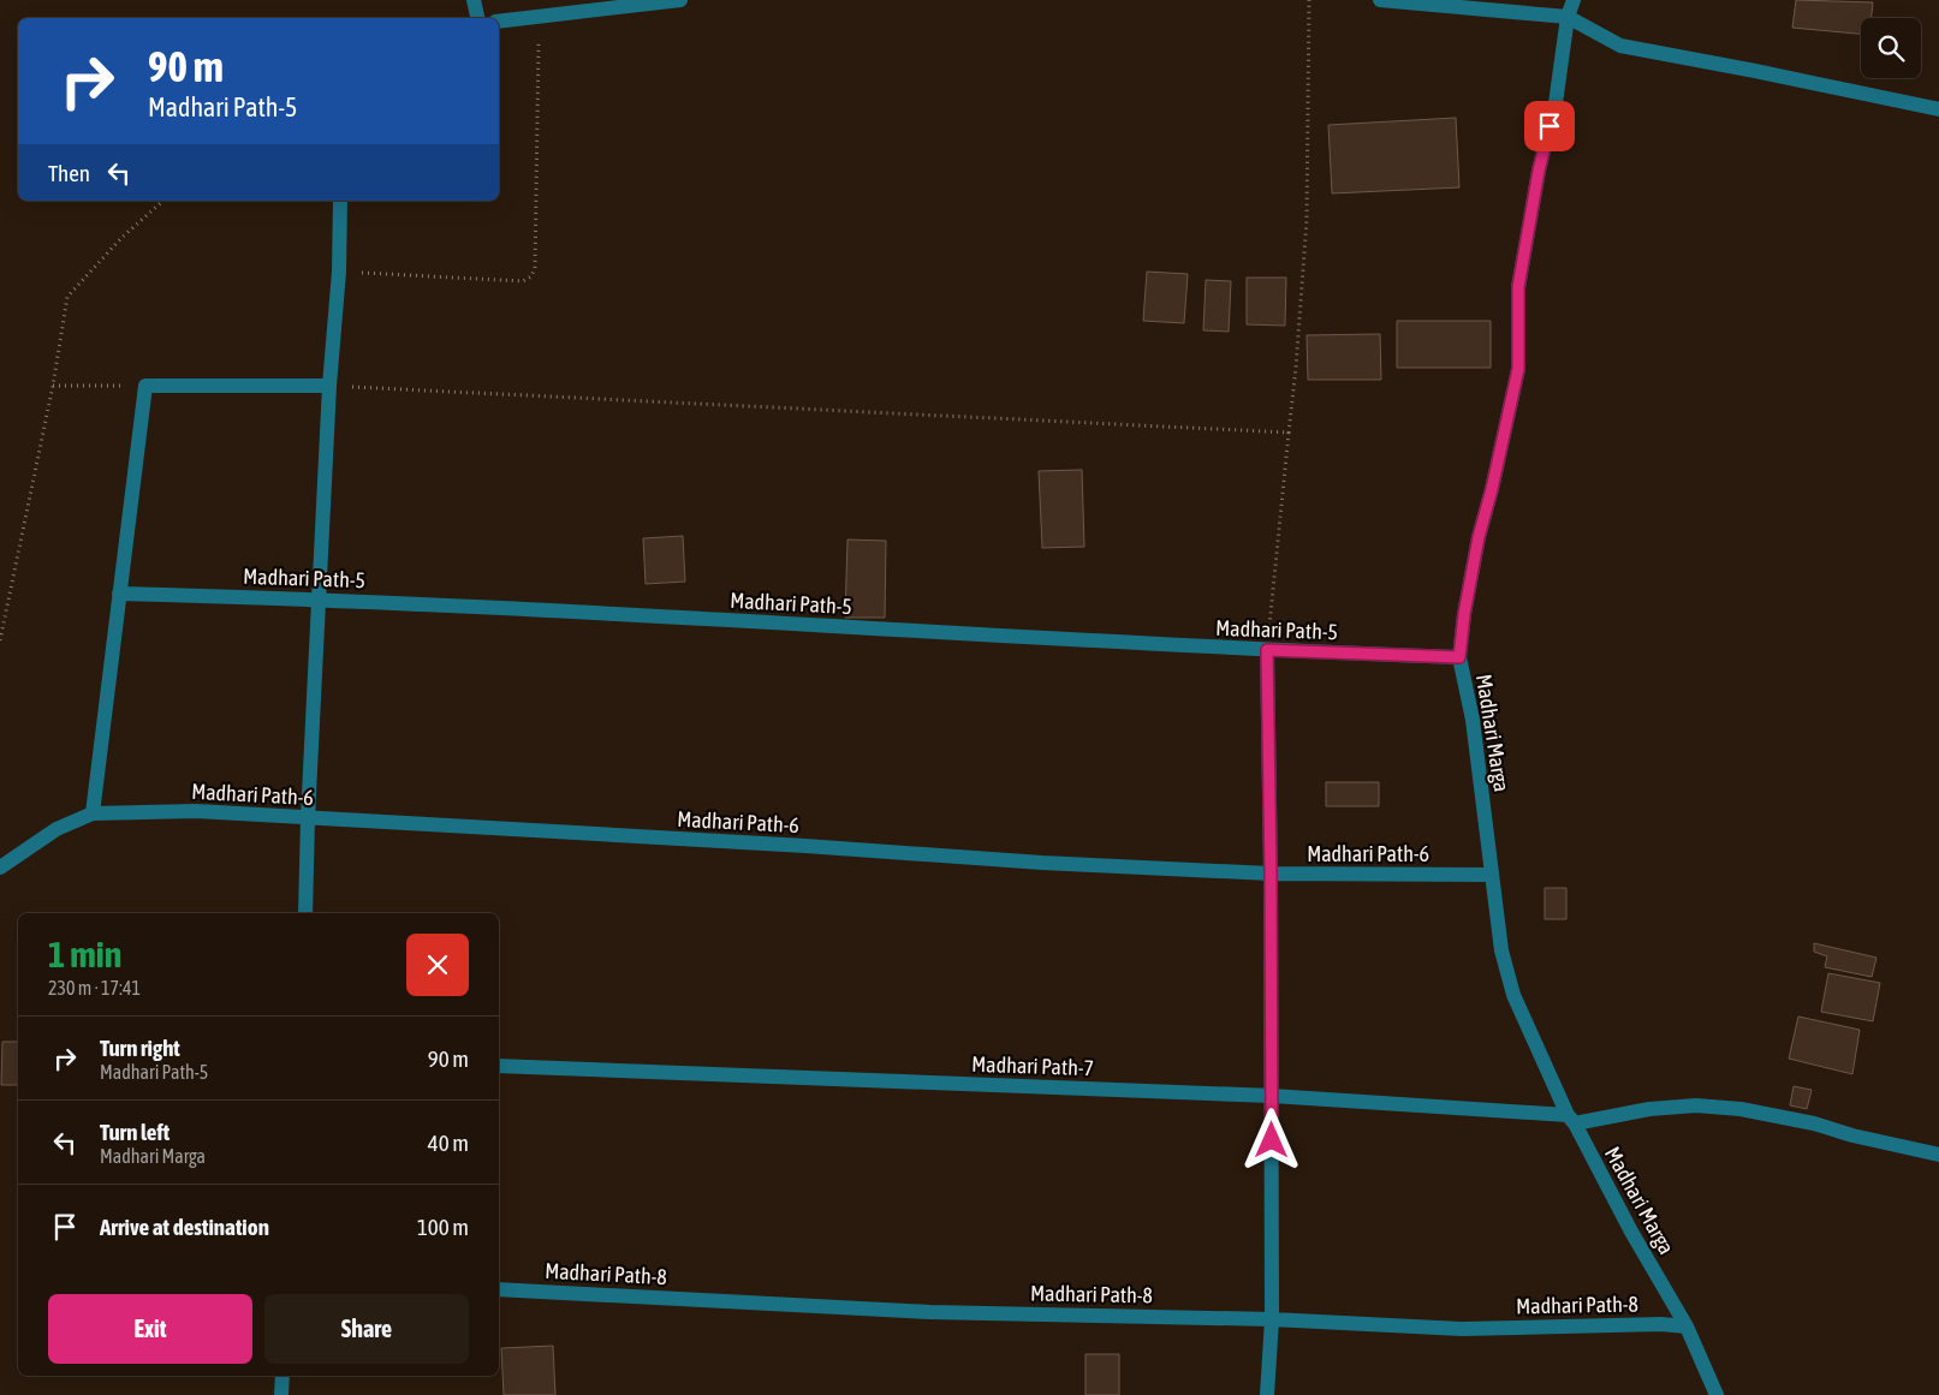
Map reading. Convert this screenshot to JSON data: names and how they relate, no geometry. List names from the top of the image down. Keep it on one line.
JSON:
{"streets":{"street":["Madhari Path-5","Madhari Marga","Madhari Path-6","Madhari Path-7","Madhari Path-8"]},"crossings":[["Madhari Path-5","Madhari Marga"],["Madhari Marga","Madhari Path-6"],["Madhari Marga","Madhari Path-7"],["Madhari Marga","Madhari Path-8"]],"page":{"turn":["90 m","Madhari Path-5"],"then":"Then","heading":["1 min","230 m · 17:41"],"list":[{"name":"Turn right","note":"Madhari Path-5","value":"90 m"},{"name":"Turn left","note":"Madhari Marga","value":"40 m"},{"name":"Arrive at destination","value":"100 m"}],"buttons":["Exit","Share"]}}
